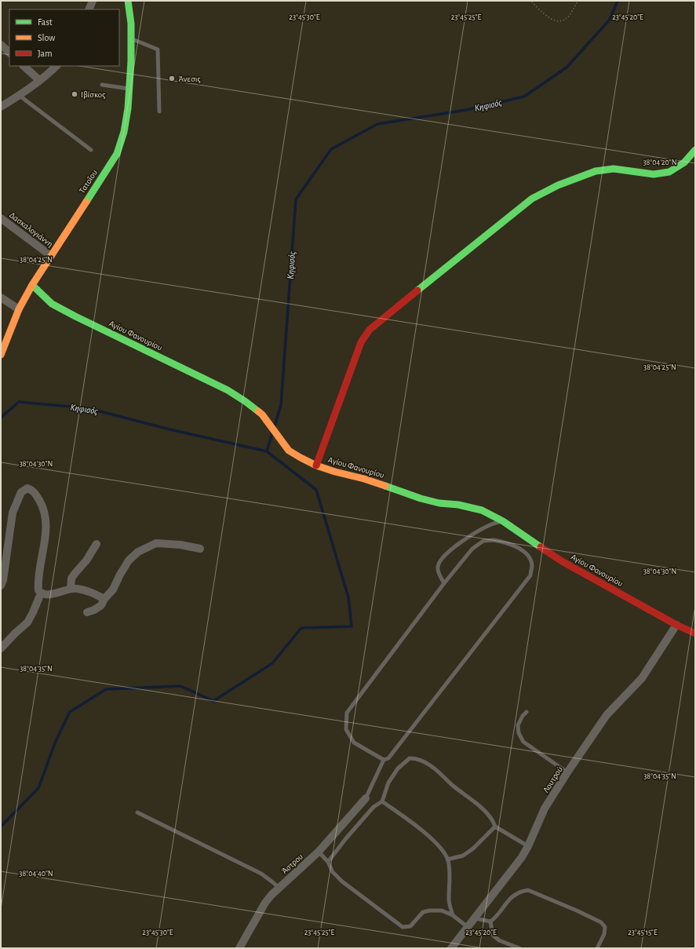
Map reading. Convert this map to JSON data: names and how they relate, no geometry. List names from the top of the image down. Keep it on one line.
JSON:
{"streets":{"street":["Τατοΐου","Δασκαλογιάννη","Αγίου Φανουρίου","Λουτρού","Άστρου"]},"crossings":[["Τατοΐου","Δασκαλογιάννη"],["Τατοΐου","Αγίου Φανουρίου"],["Αγίου Φανουρίου","Λουτρού"]],"water":["Κηφισός"],"places":["Άνεσις","Ιβίσκος"],"legend":["Fast","Slow","Jam"],"coordinates":["23°45'25\"E","23°45'20\"E","23°45'30\"E","38°04'20\"N","38°04'25\"N","38°04'30\"N","38°04'35\"N","38°04'40\"N","23°45'15\"E"]}
